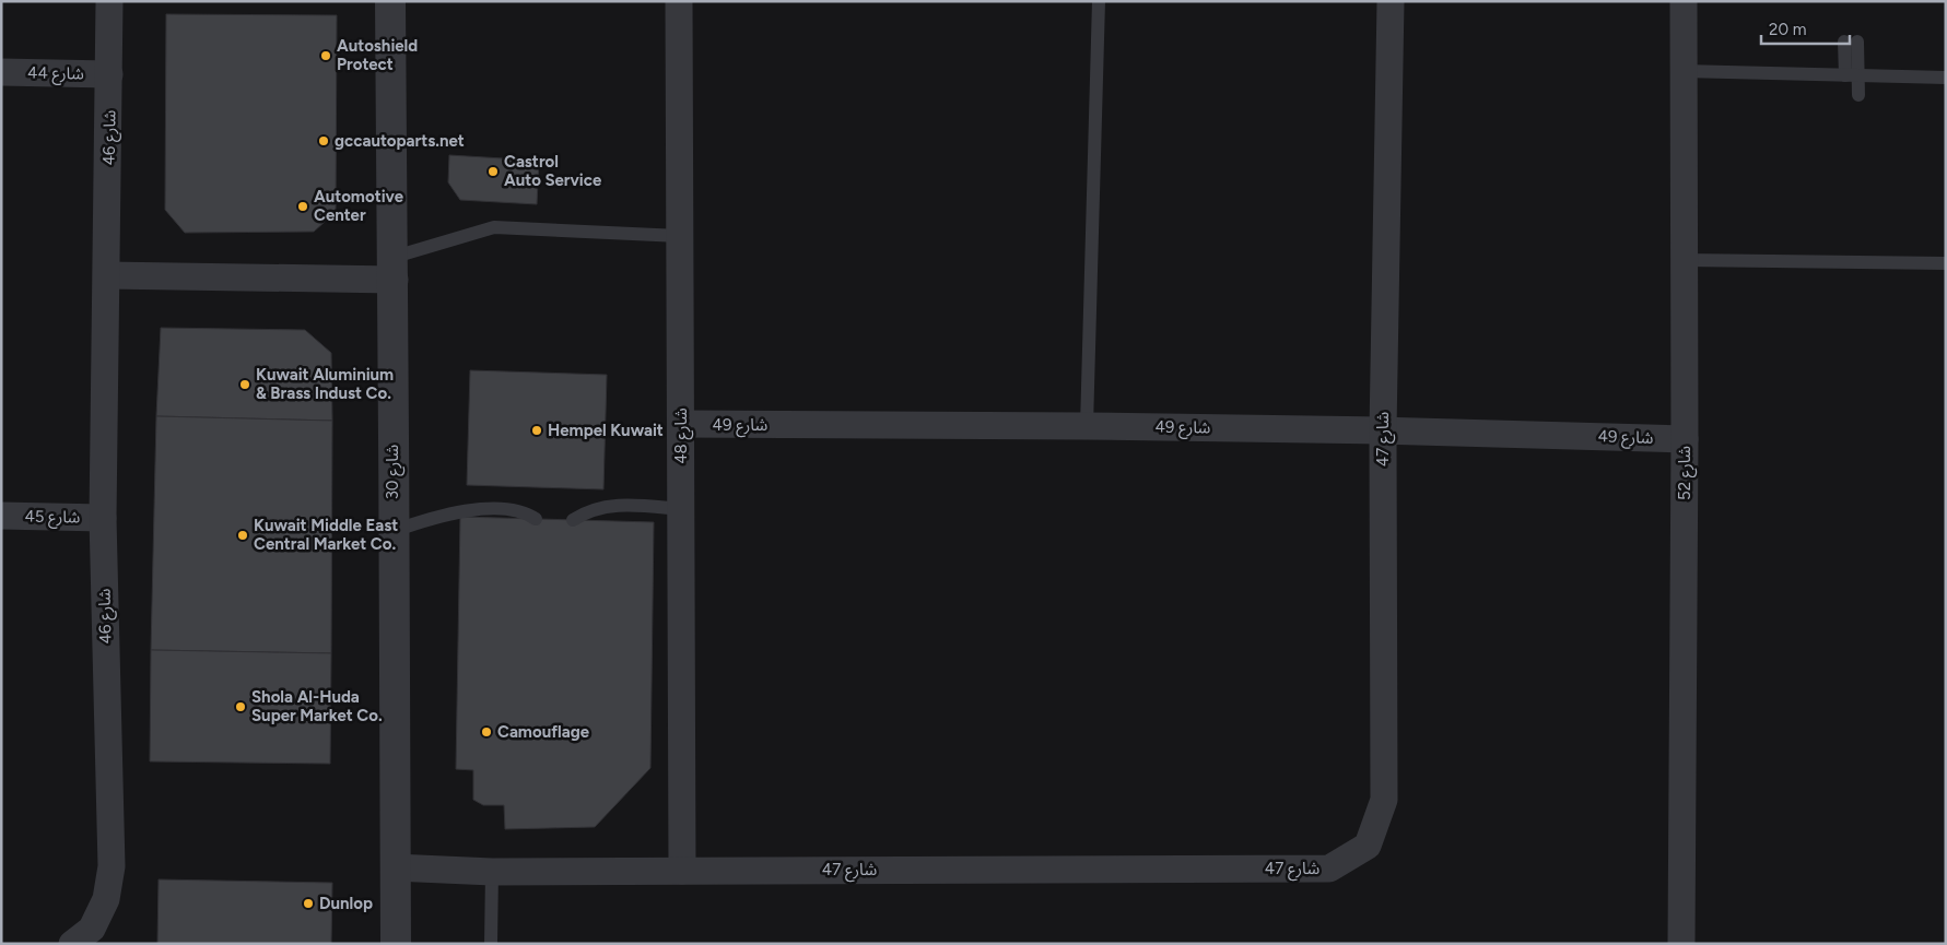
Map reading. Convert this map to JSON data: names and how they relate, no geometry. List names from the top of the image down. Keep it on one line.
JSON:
{"streets":{"street":["شارع 44","شارع 46","شارع 49","شارع 48","شارع 47","شارع 30","شارع 52","شارع 45"]},"crossings":[["شارع 44","شارع 46"],["شارع 46","شارع 45"],["شارع 49","شارع 48"],["شارع 49","شارع 47"],["شارع 49","شارع 52"],["شارع 48","شارع 47"],["شارع 47","شارع 30"]],"places":["Autoshield Protect","gccautoparts.net","Castrol Auto Service","Automotive Center","Kuwait Aluminium & Brass Indust Co.","Hempel Kuwait","Kuwait Middle East Central Market Co.","Shola Al-Huda Super Market Co.","Camouflage","Dunlop"],"scale_bar":"20 m"}
